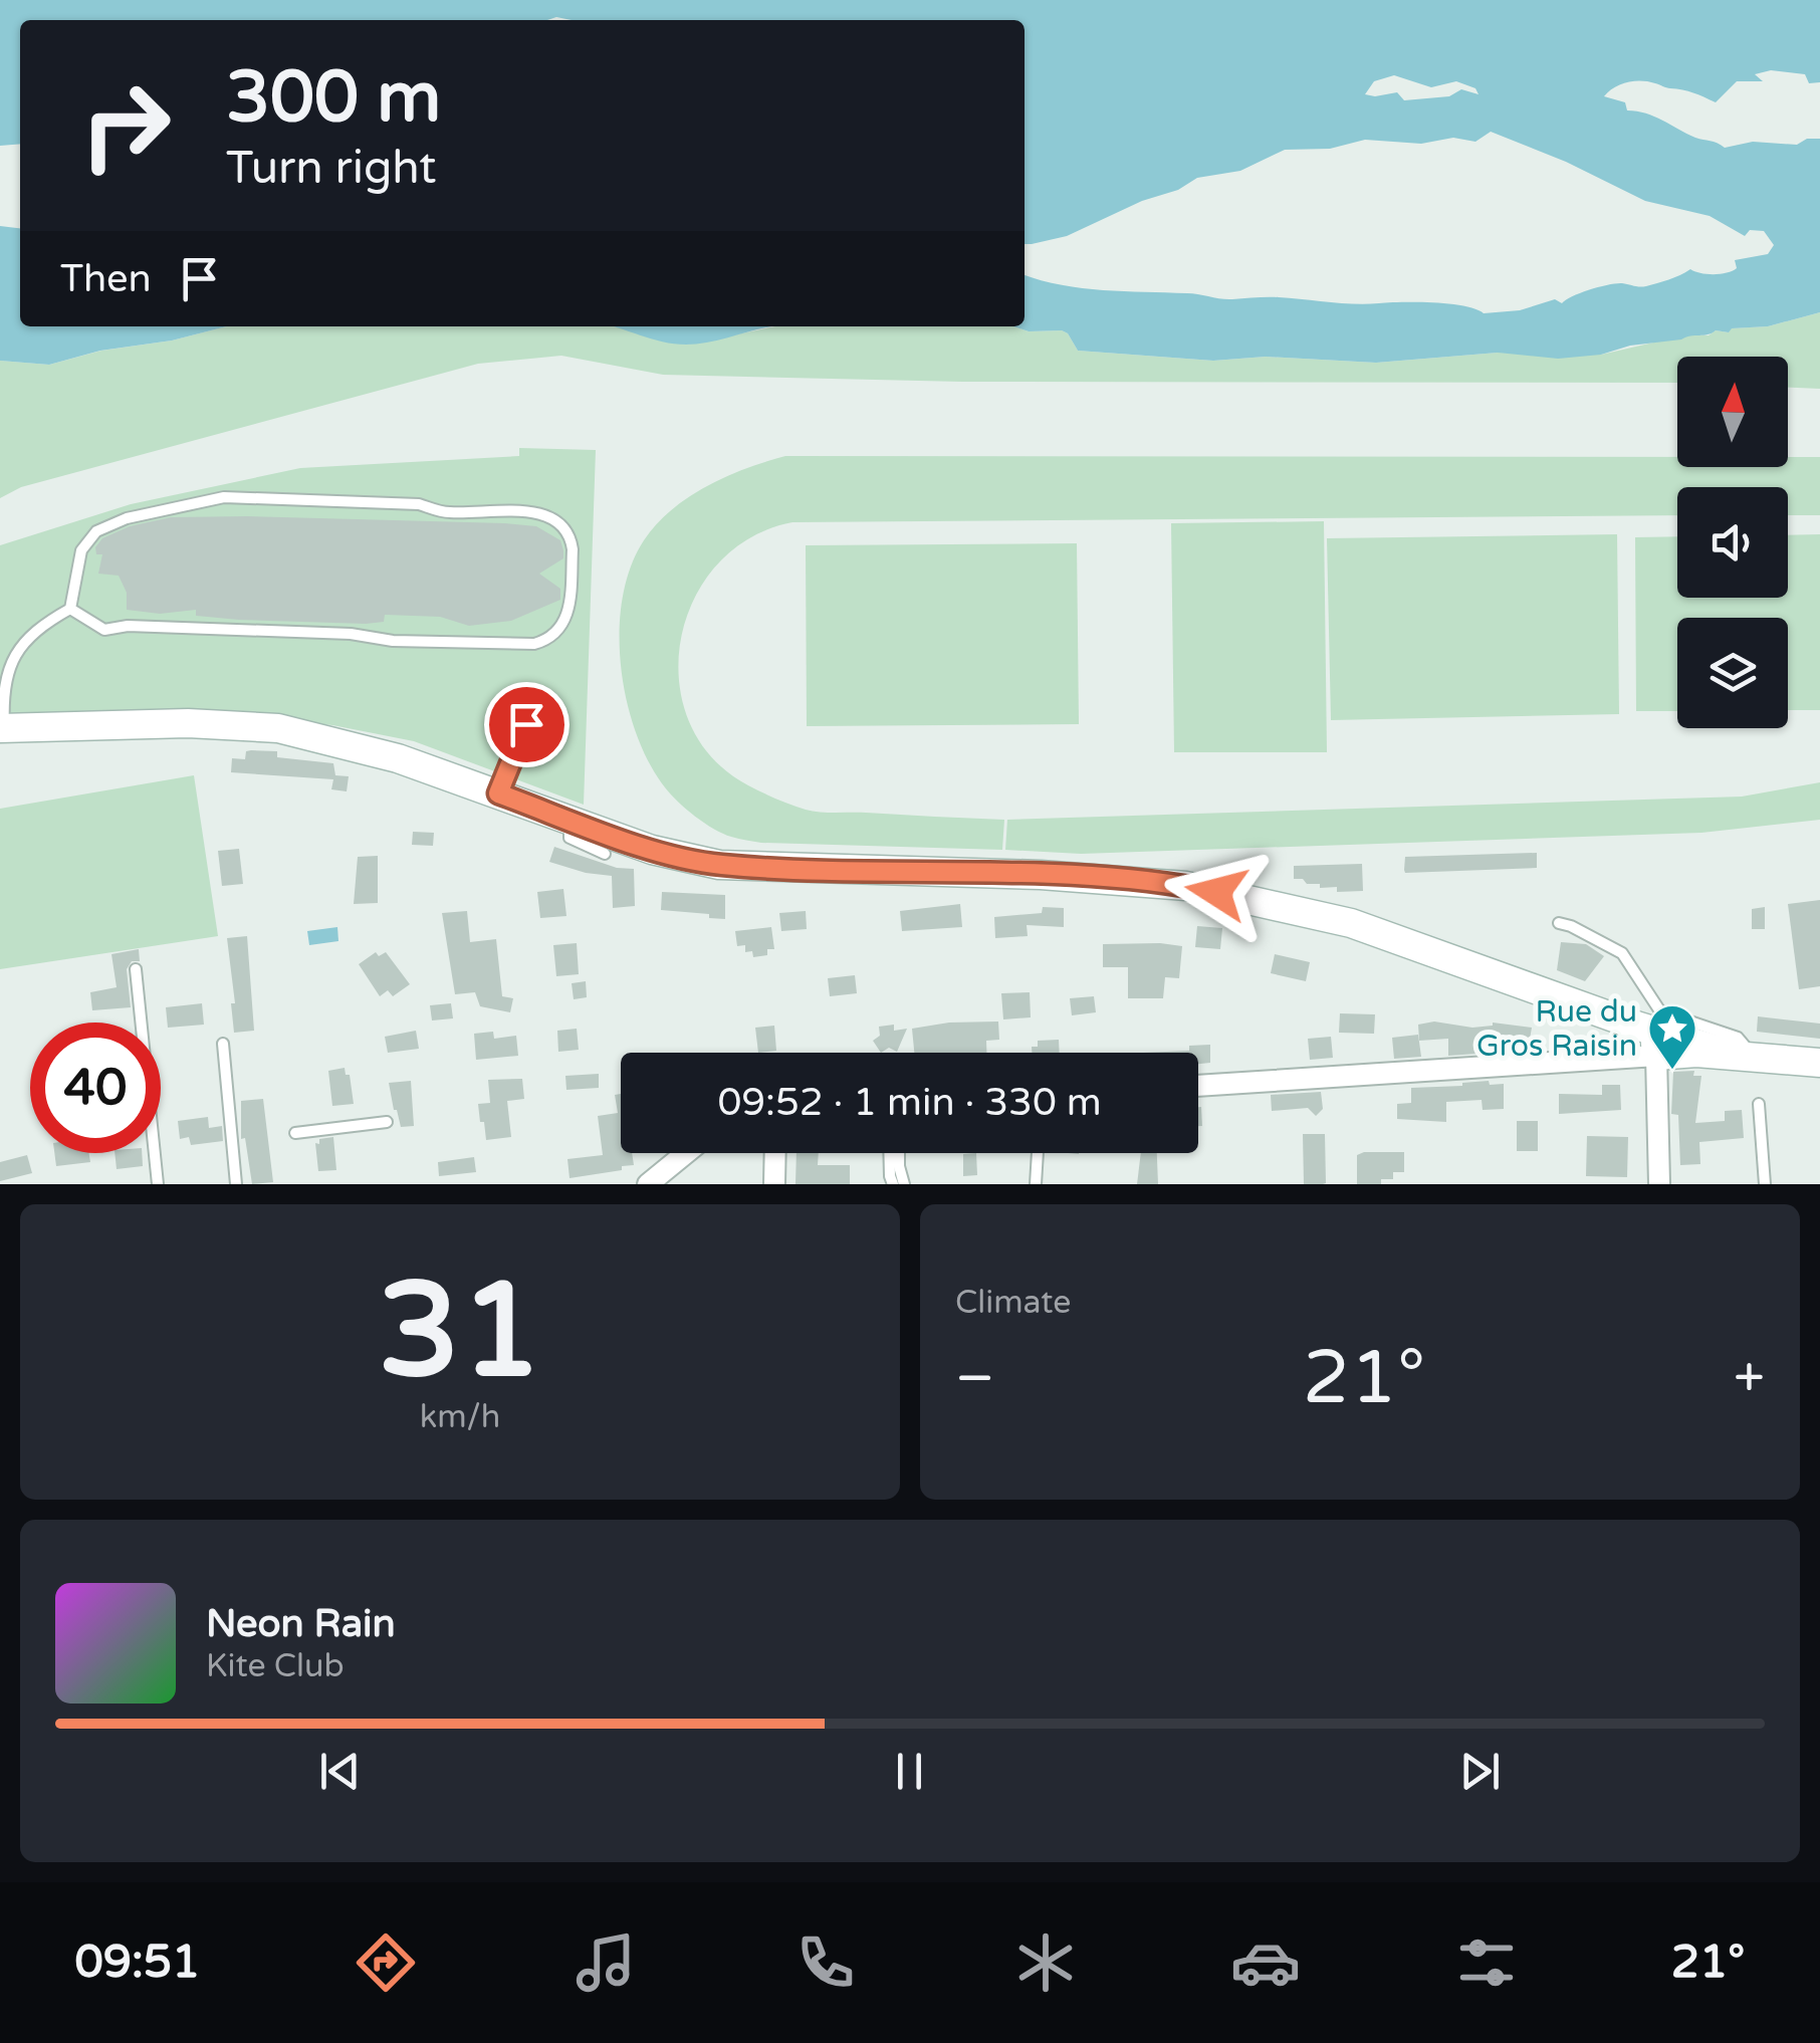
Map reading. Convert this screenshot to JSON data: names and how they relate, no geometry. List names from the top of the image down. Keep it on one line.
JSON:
{"places":{"place":["Rue du Gros Raisin"]},"north":"top","page":{"turn":["300 m","Turn right"],"then":"Then","limit":"40","trip":"09:52 · 1 min · 330 m","tile":[["31","km/h"],"Climate"],"heat":["−","21°","+"],"song":["Neon Rain","Kite Club"],"tabs":["09:51","21°"]}}
